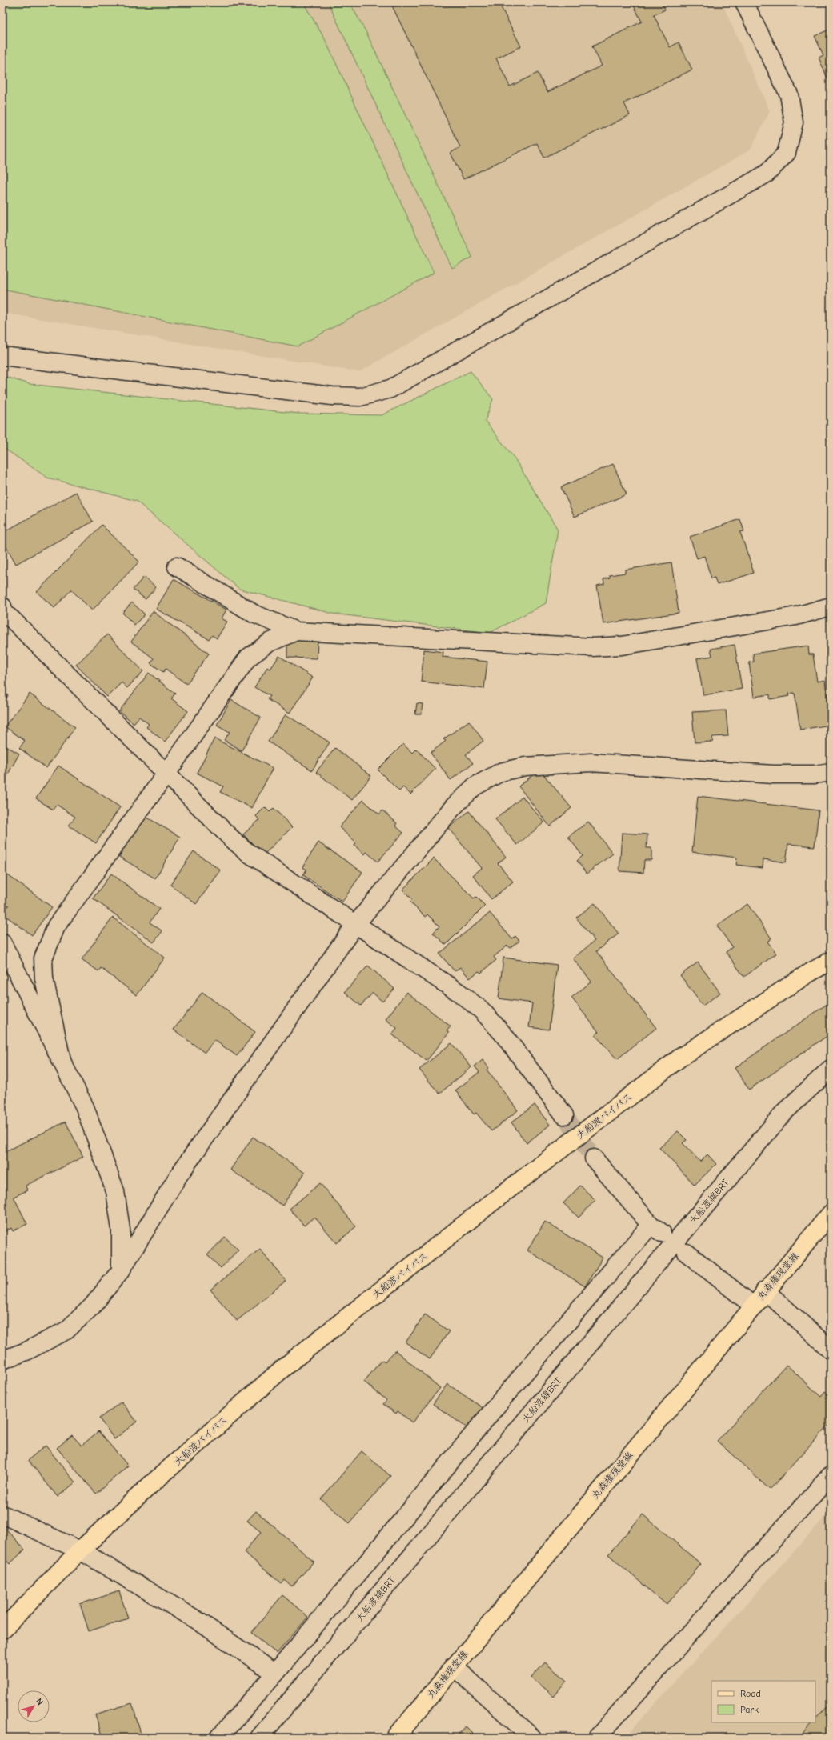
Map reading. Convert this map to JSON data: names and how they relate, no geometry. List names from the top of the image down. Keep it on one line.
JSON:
{"streets":{"main road":["大船渡バイパス","丸森権現堂線"],"street":["大船渡線BRT"]},"legend":["Road","Park"],"north":"top right"}
